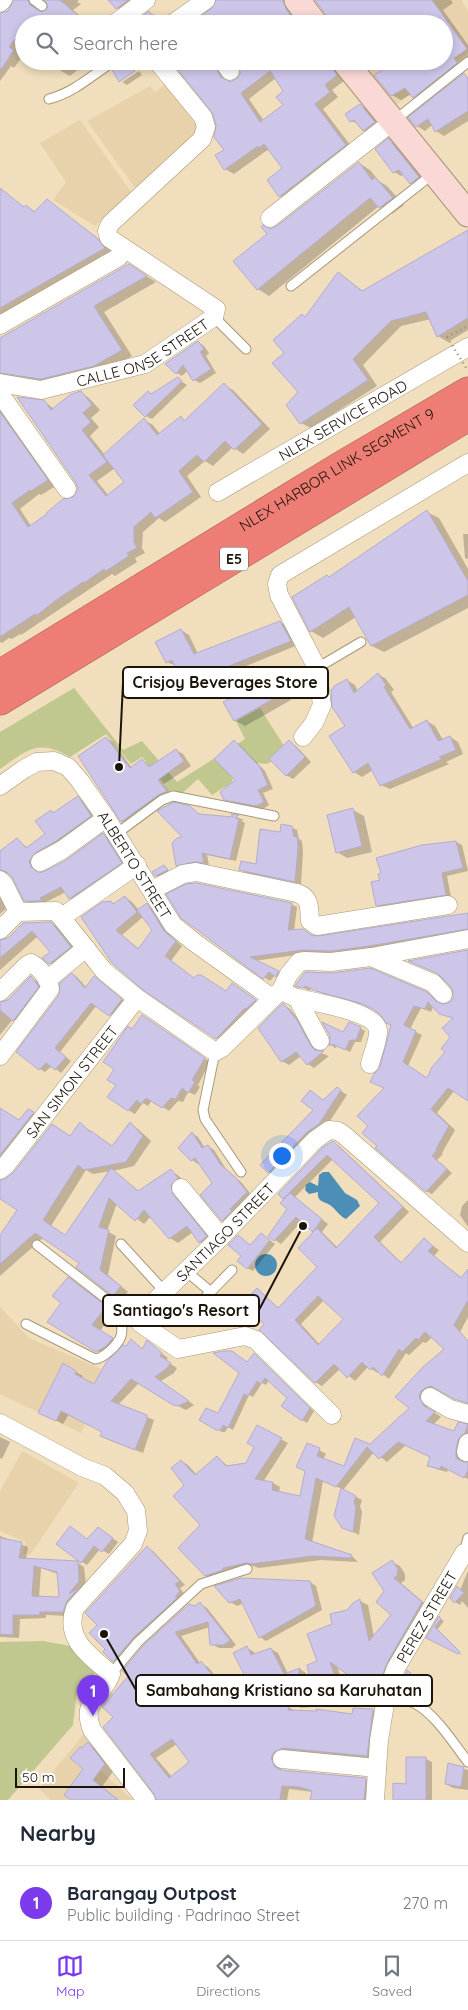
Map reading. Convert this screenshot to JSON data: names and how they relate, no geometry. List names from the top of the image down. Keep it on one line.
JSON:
{"streets":{"highway":["NLEX HARBOR LINK SEGMENT 9","E5"],"street":["CALLE ONSE STREET","NLEX SERVICE ROAD","ALBERTO STREET","SAN SIMON STREET","SANTIAGO STREET","PEREZ STREET"]},"places":["Crisjoy Beverages Store","Santiago's Resort","Sambahang Kristiano sa Karuhatan"],"scale_bar":"50 m","page":{"search":"Search here","pins":"1","scale":"50 m","heading":"Nearby","list":[{"mark":"1","name":"Barangay Outpost","note":"Public building · Padrinao Street","value":"270 m"}],"nav":["Map","Directions","Saved"]}}
